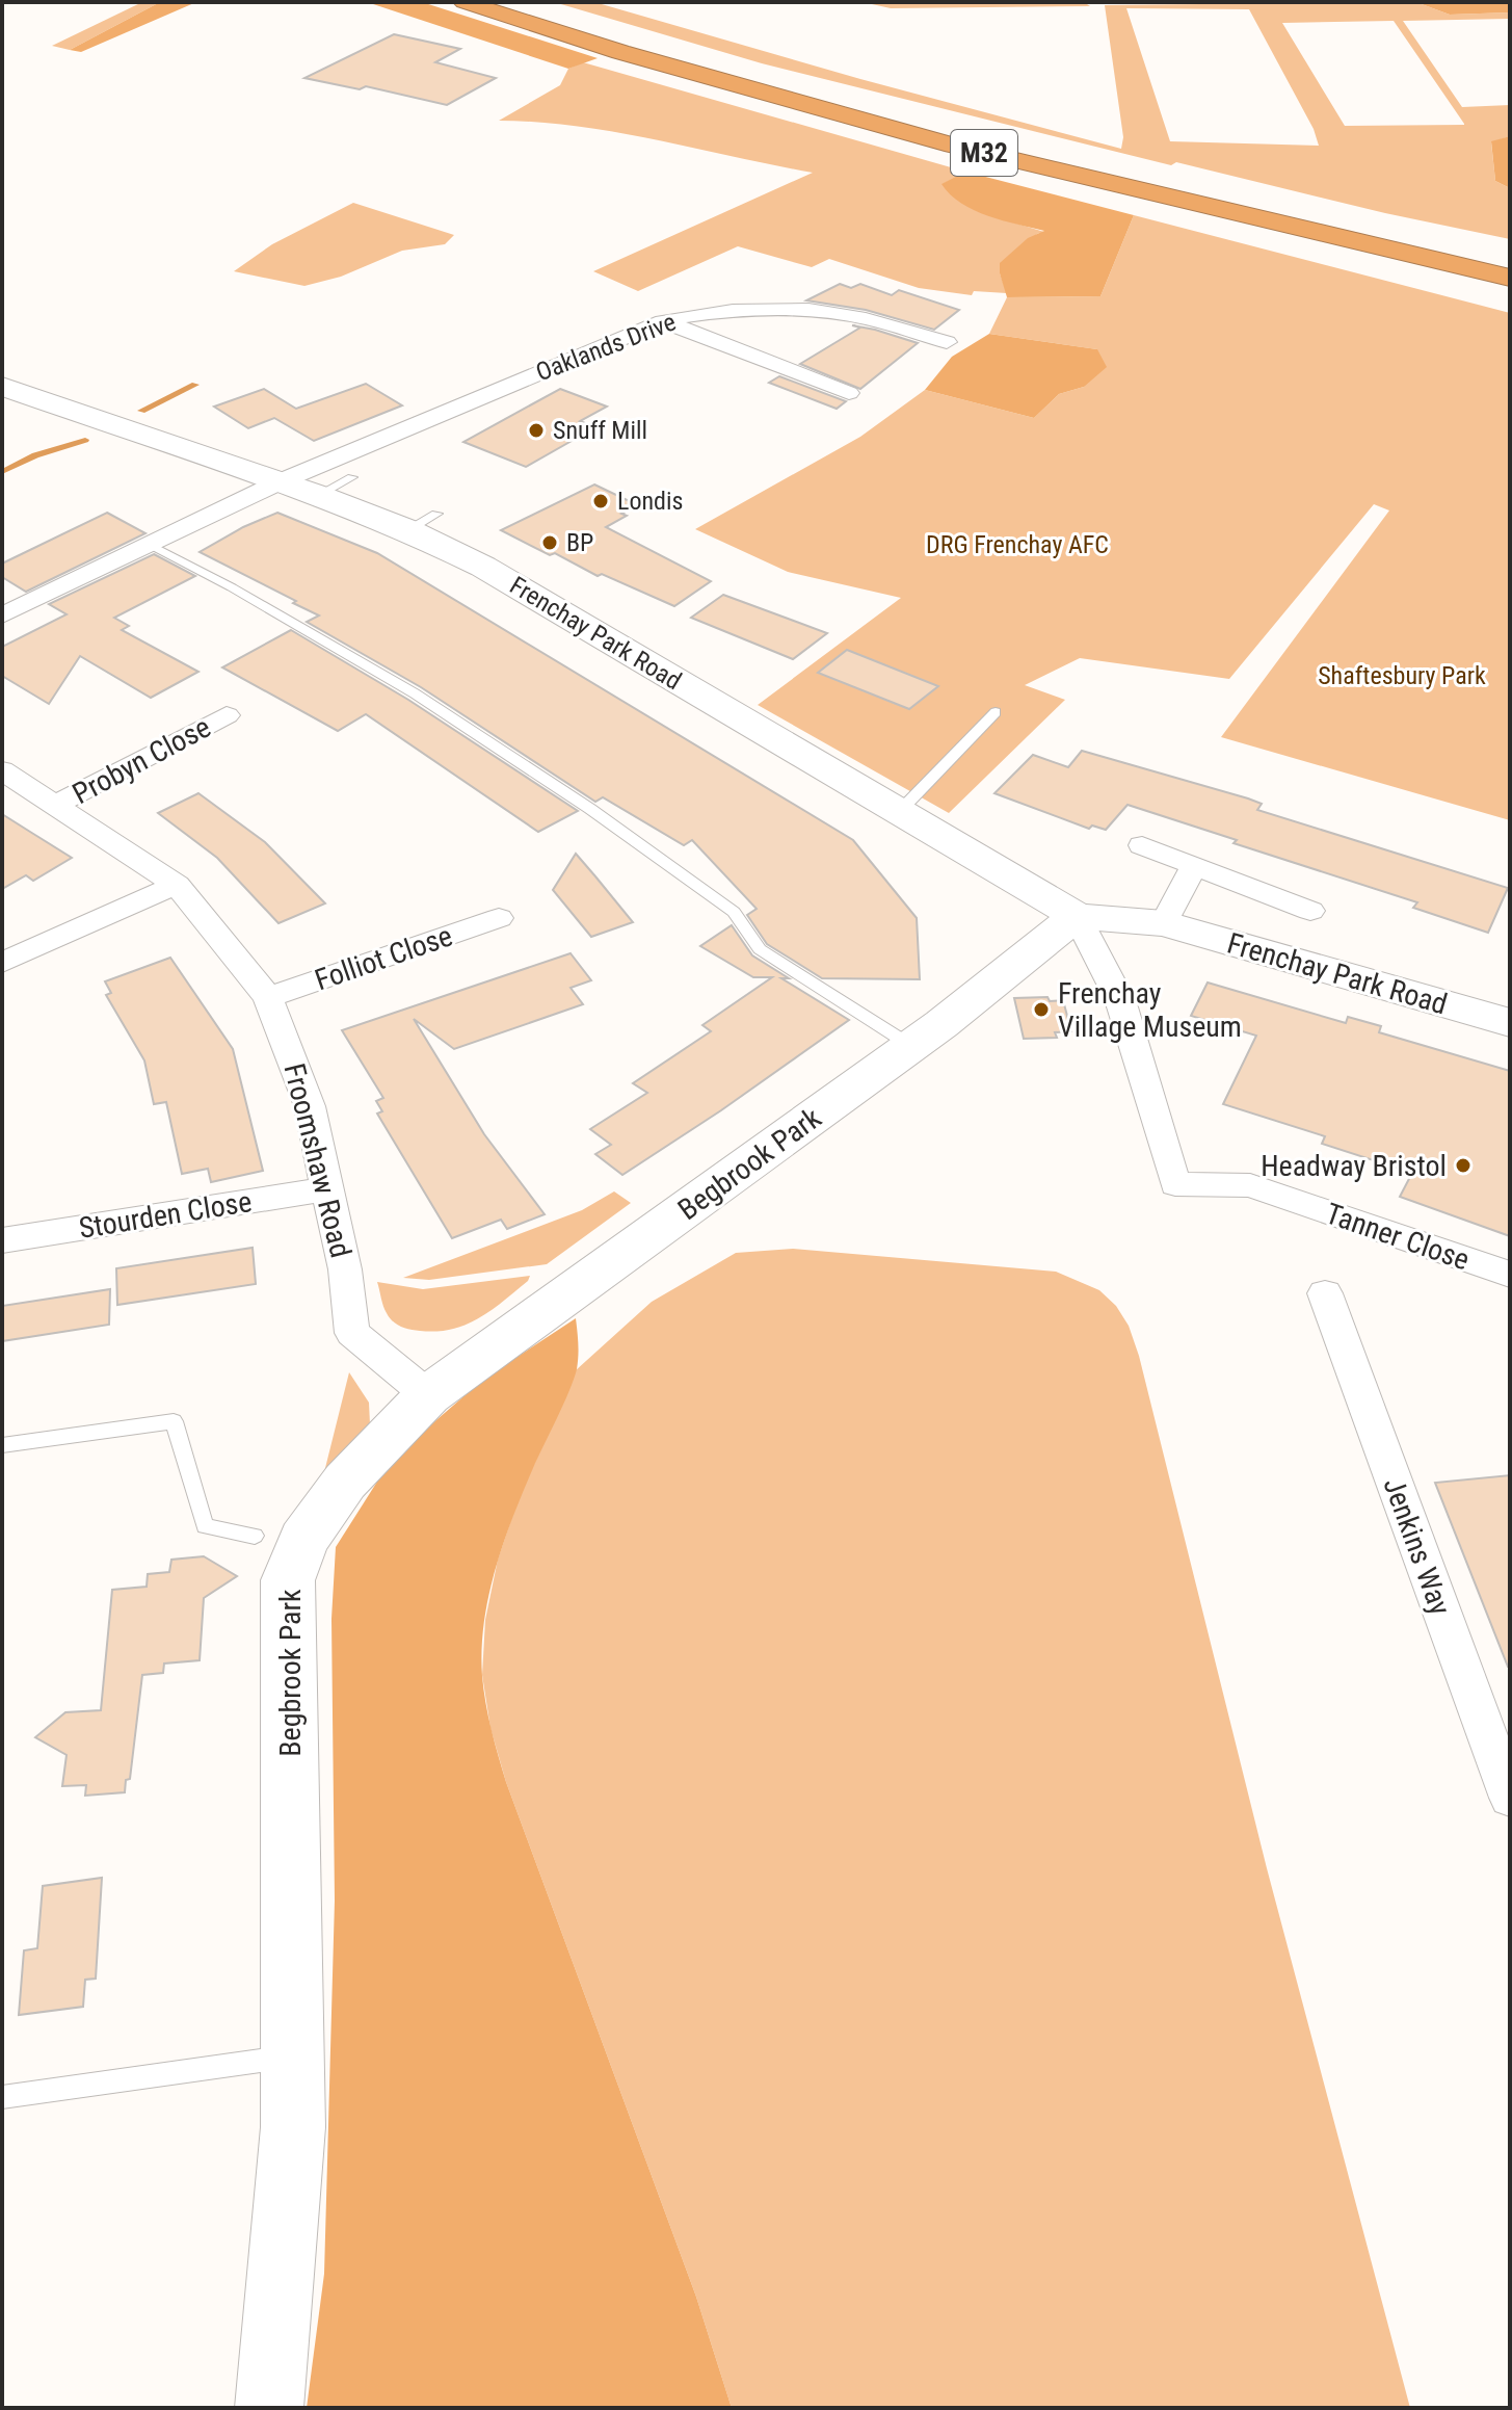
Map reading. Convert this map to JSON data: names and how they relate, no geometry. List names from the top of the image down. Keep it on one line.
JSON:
{"streets":{"highway":["M32"],"main road":["Frenchay Park Road","Begbrook Park"],"street":["Oaklands Drive","Probyn Close","Folliot Close","Froomshaw Road","Stourden Close","Tanner Close","Jenkins Way"]},"crossings":[["Oaklands Drive","Frenchay Park Road"],["Frenchay Park Road","Begbrook Park"],["Frenchay Park Road","Tanner Close"],["Probyn Close","Froomshaw Road"],["Folliot Close","Froomshaw Road"],["Froomshaw Road","Begbrook Park"],["Froomshaw Road","Stourden Close"],["Begbrook Park","Tanner Close"]],"parks":["DRG Frenchay AFC","Shaftesbury Park"],"places":["Snuff Mill","Londis","BP","Frenchay Village Museum","Headway Bristol"]}
